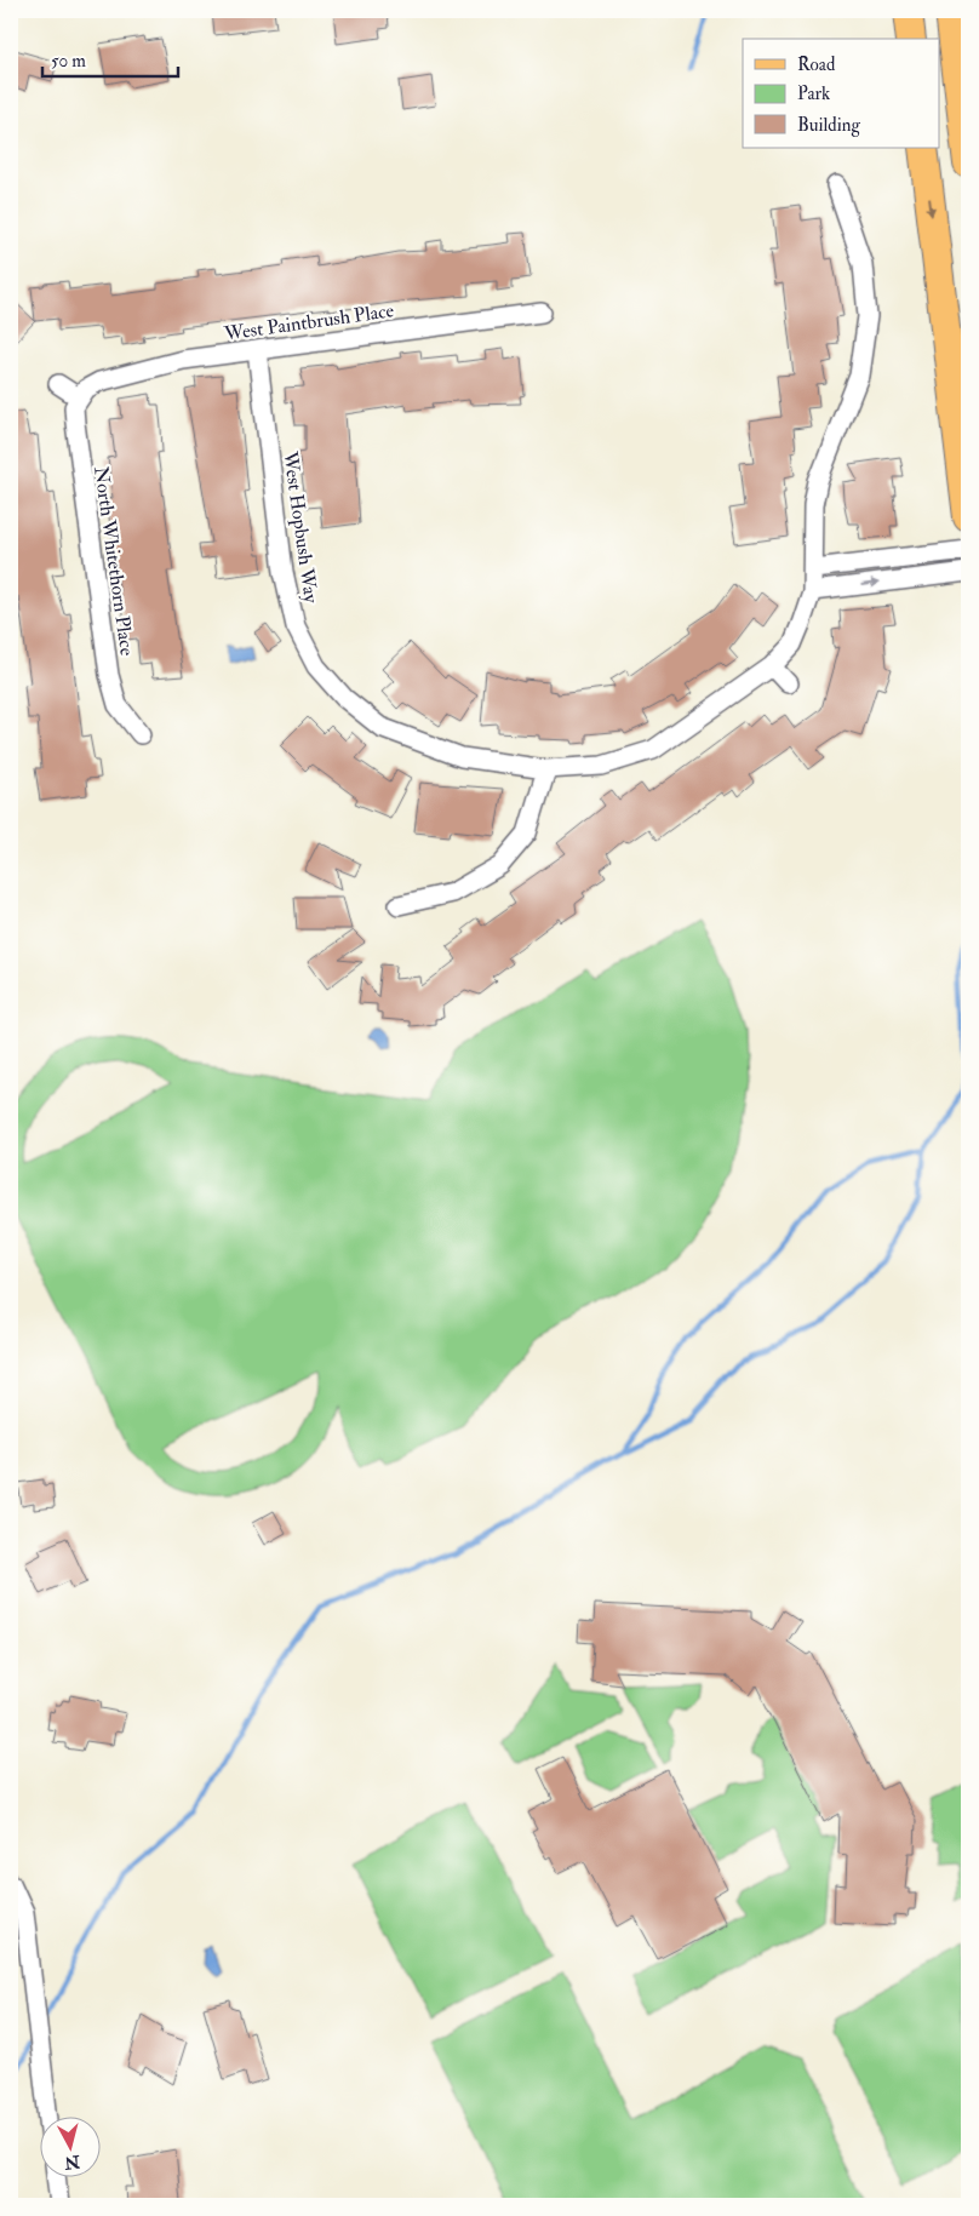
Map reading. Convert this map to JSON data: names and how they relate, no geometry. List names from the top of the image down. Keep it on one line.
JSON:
{"streets":{"street":["West Paintbrush Place","West Hopbush Way","North Whitethorn Place"]},"crossings":[["West Paintbrush Place","West Hopbush Way"],["West Paintbrush Place","North Whitethorn Place"]],"legend":["Road","Park","Building"],"scale_bar":"50 m","north":"bottom"}
